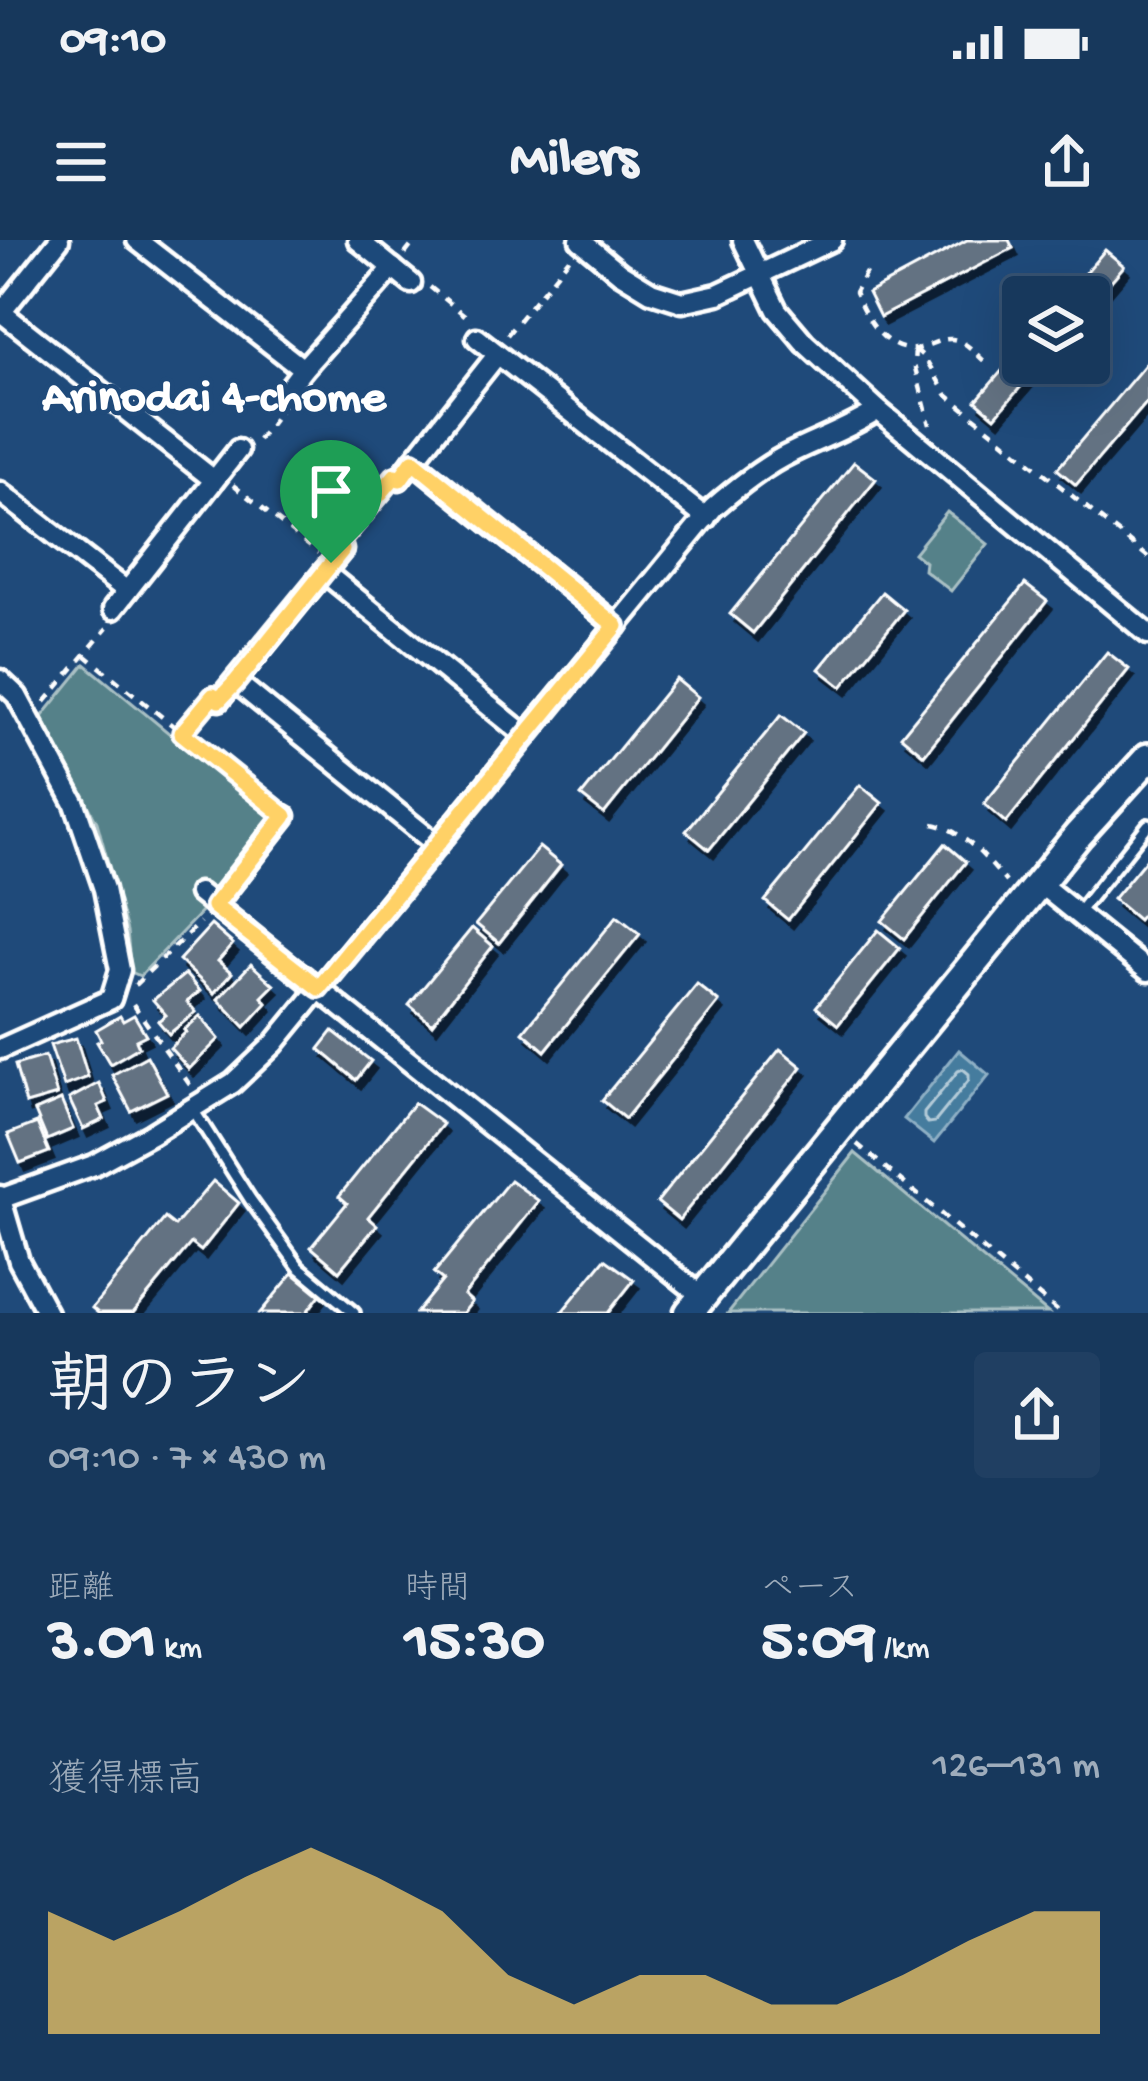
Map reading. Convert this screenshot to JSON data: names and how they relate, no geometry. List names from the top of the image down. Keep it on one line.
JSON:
{"districts":["Arinodai 4-chome"],"page":{"status":"09:10","header":"Milers","heading":["朝のラン","09:10 · 7 × 430 m"],"stats":[["距離","3.01 km"],["時間","15:30"],["ペース","5:09 /km"]],"chart":["獲得標高","126–131 m"]}}
